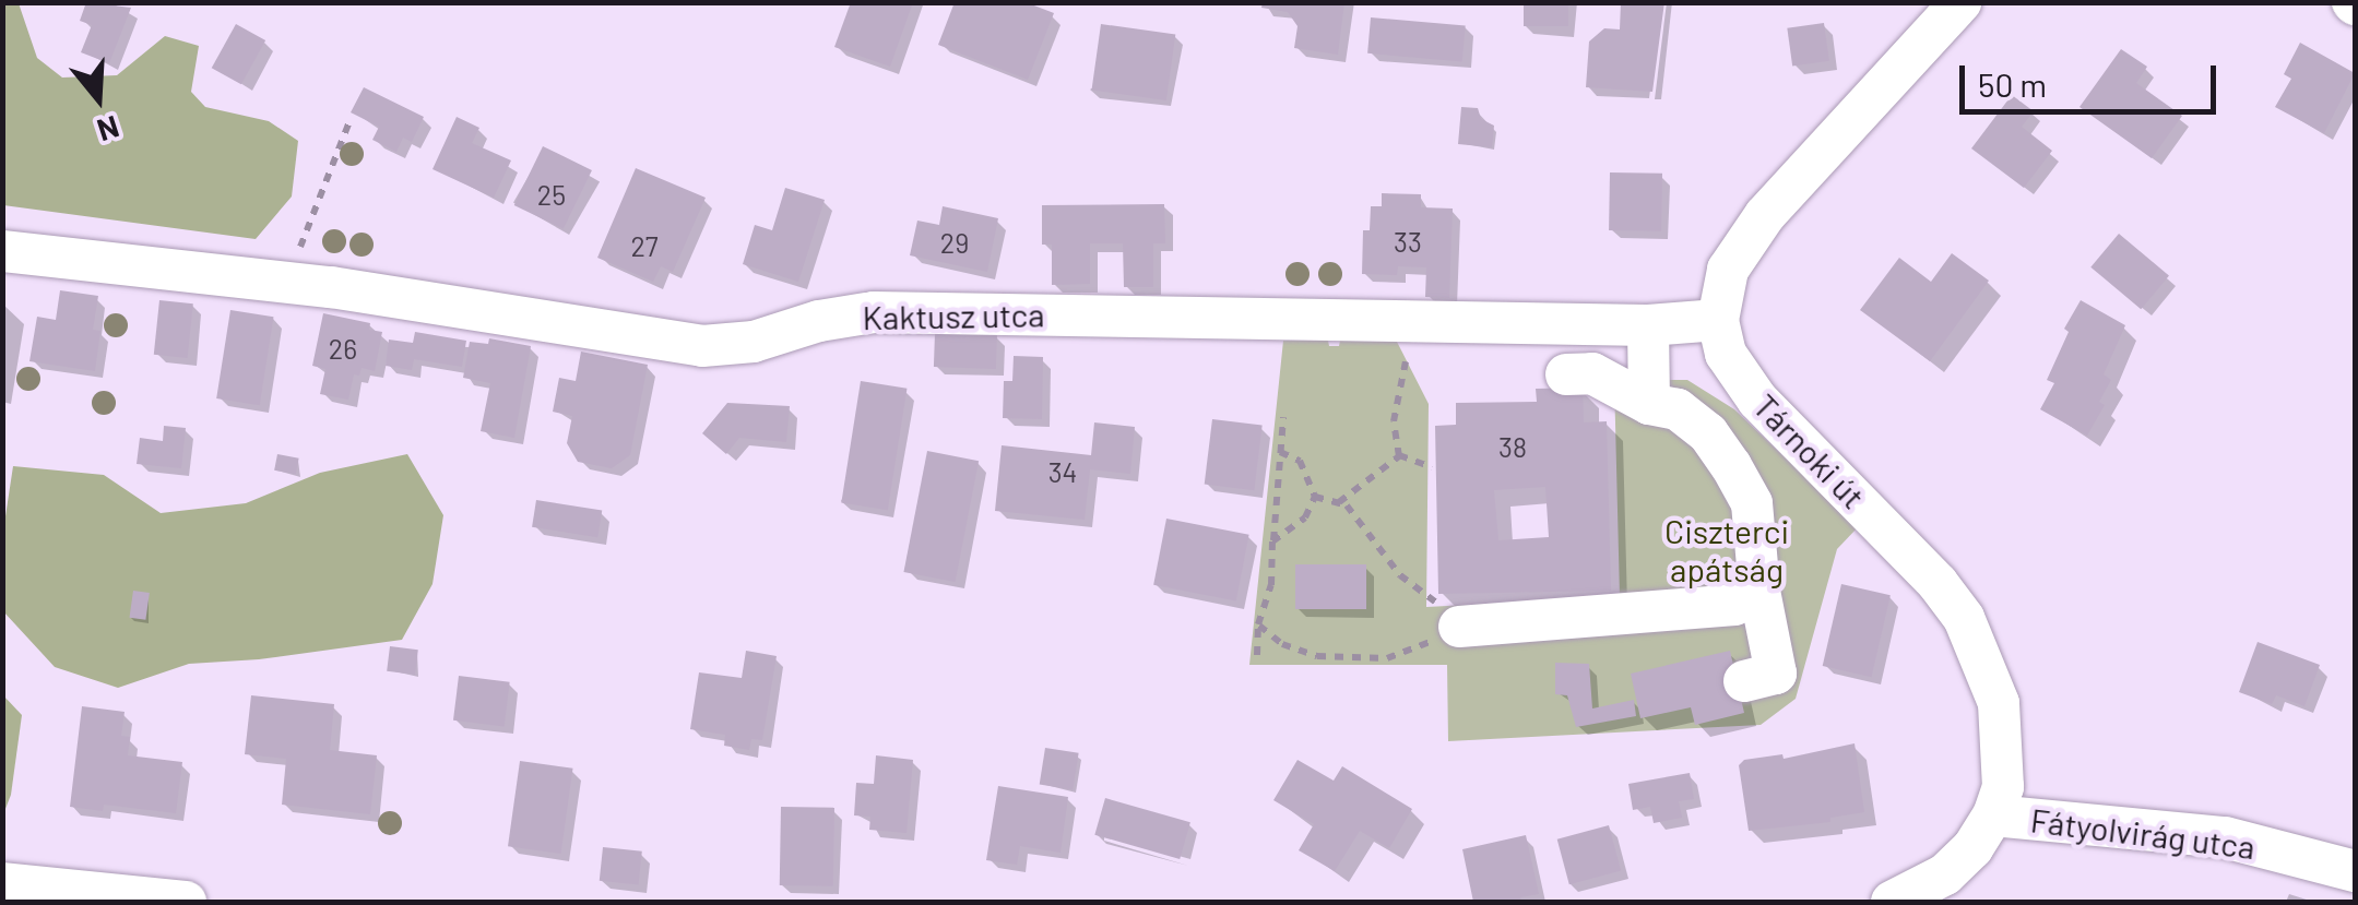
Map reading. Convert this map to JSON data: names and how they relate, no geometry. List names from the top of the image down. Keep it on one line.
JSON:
{"streets":{"street":["Kaktusz utca","Tárnoki út","Fátyolvirág utca"]},"crossings":[["Kaktusz utca","Tárnoki út"],["Tárnoki út","Fátyolvirág utca"]],"parks":["Ciszterci apátság"],"house_numbers":["25","33","29","27","26","38","34"],"scale_bar":"50 m","north":"bottom"}
